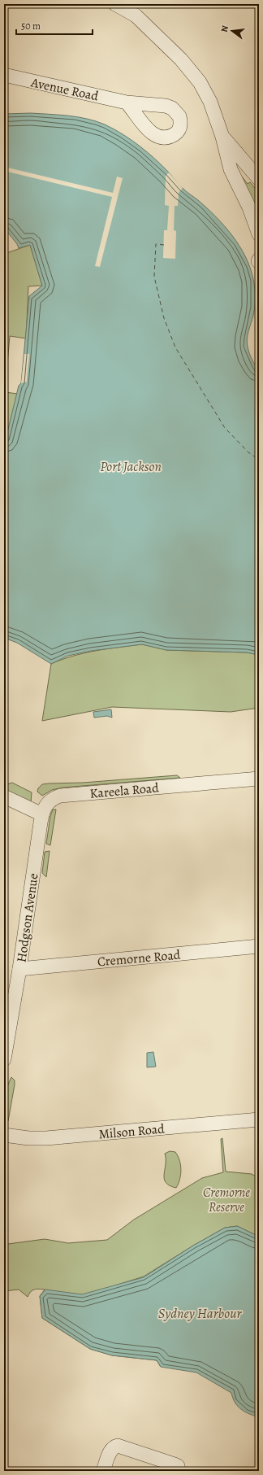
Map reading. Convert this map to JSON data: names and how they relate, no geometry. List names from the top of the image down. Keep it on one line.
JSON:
{"streets":{"street":["Avenue Road","Kareela Road","Hodgson Avenue","Cremorne Road","Milson Road"]},"crossings":[["Kareela Road","Hodgson Avenue"],["Hodgson Avenue","Cremorne Road"]],"water":["Port Jackson","Sydney Harbour"],"parks":["Cremorne Reserve"],"scale_bar":"50 m","north":"left"}
